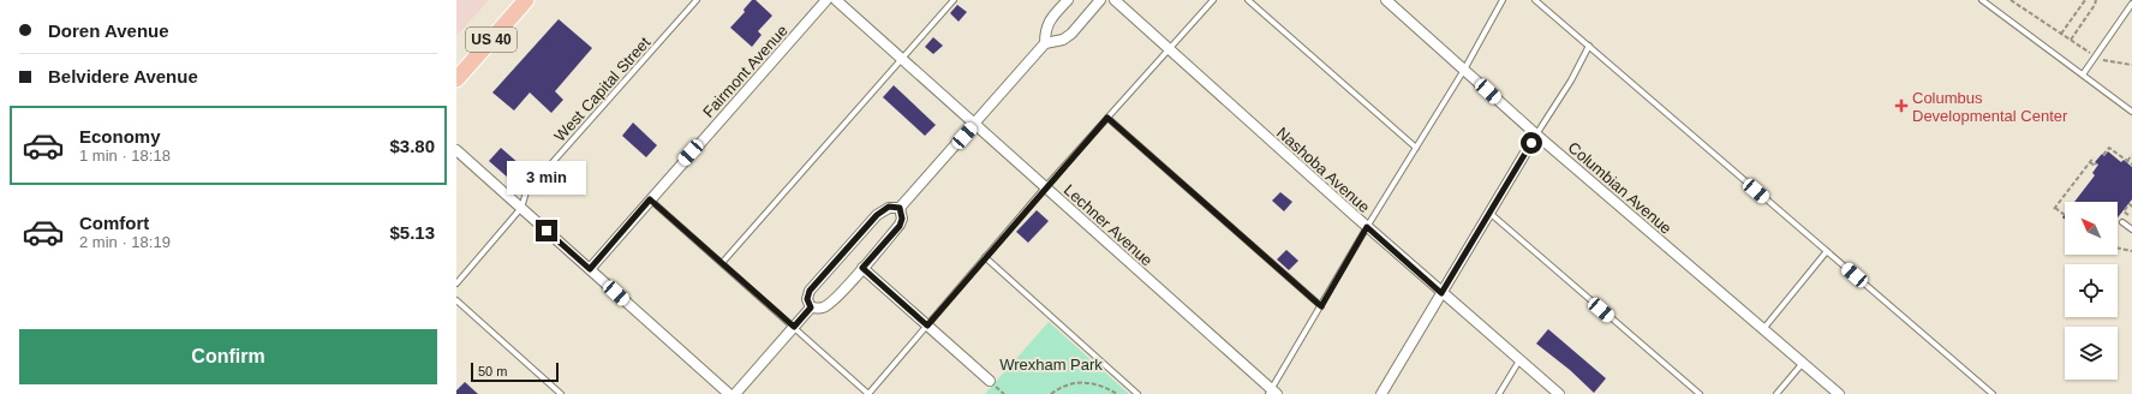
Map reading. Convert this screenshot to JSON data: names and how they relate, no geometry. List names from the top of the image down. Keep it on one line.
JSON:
{"streets":{"main road":["US 40"],"street":["Fairmont Avenue","Nashoba Avenue","Columbian Avenue","Lechner Avenue"],"lane":["West Capital Street"]},"parks":["Wrexham Park"],"places":{"health":["Columbus Developmental Center"]},"scale_bar":"50 m","north":"top left","page":{"banner":["Doren Avenue","Belvidere Avenue"],"list":[{"name":"Economy","note":"1 min · 18:18","value":"$3.80"},{"name":"Comfort","note":"2 min · 18:19","value":"$5.13"}],"bubble":"3 min","buttons":"Confirm","scale":"50 m"}}
